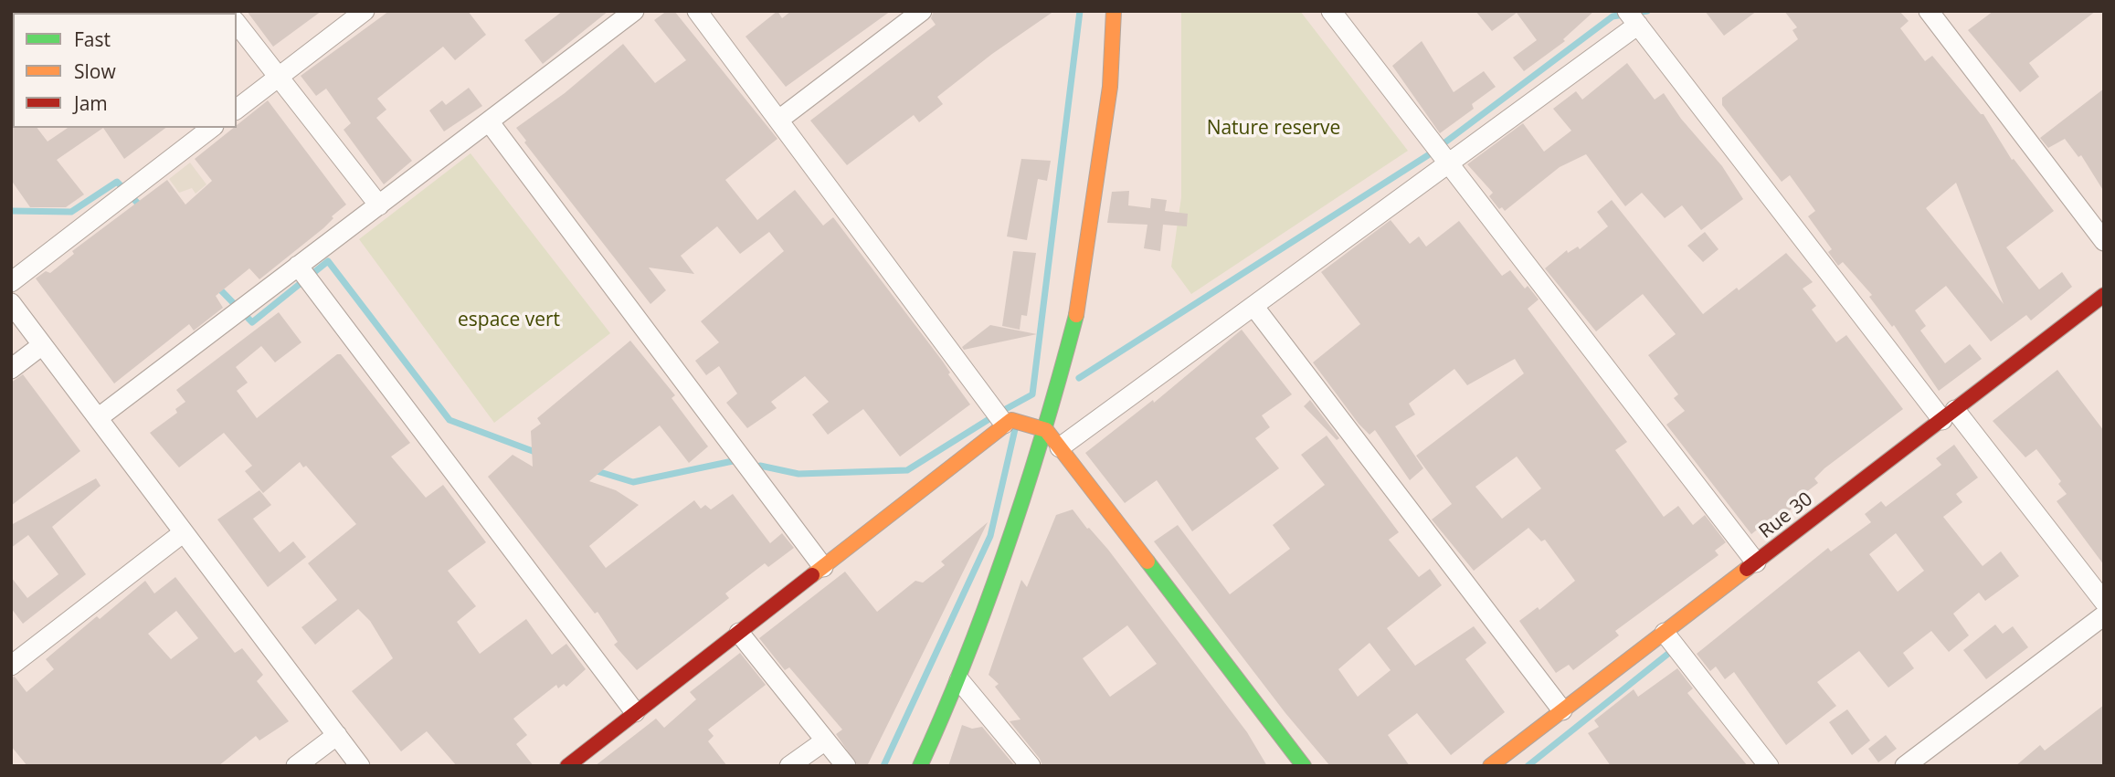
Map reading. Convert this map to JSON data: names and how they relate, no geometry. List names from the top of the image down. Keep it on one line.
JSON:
{"streets":{"street":["Rue 30"]},"parks":["Nature reserve","espace vert"],"legend":["Fast","Slow","Jam"]}
